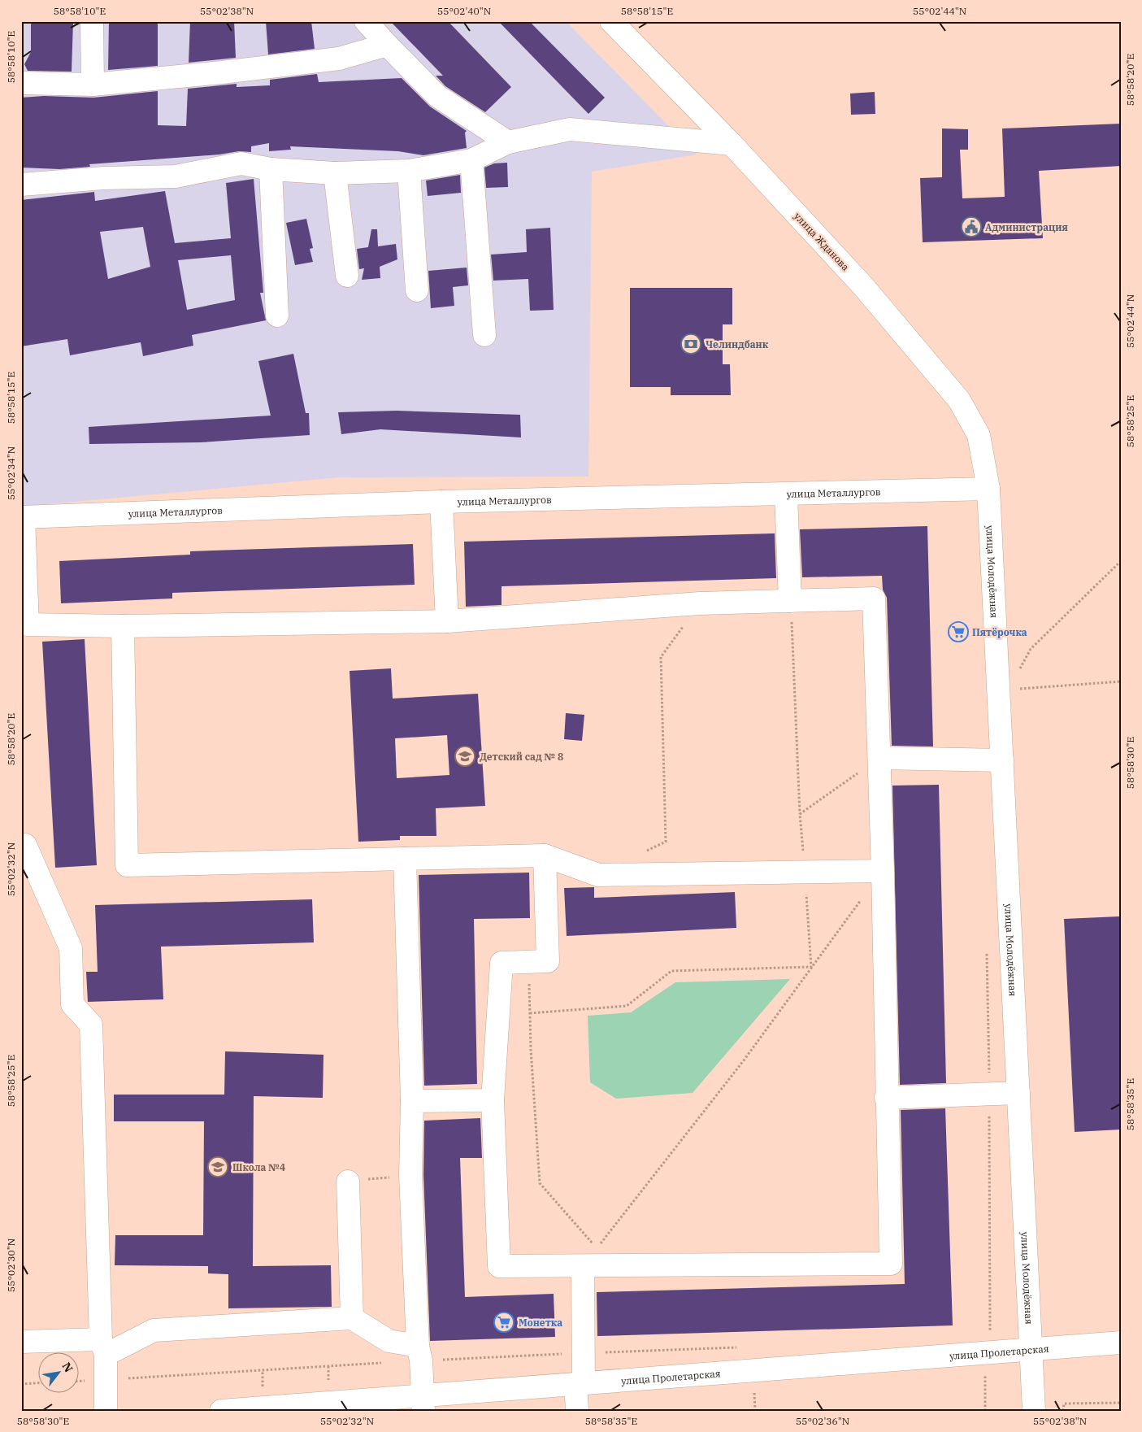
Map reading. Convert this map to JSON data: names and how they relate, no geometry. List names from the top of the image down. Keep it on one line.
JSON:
{"streets":{"main road":["улица Жданова","улица Металлургов","улица Молодёжная","улица Пролетарская"]},"crossings":[["улица Жданова","улица Металлургов"],["улица Жданова","улица Молодёжная"],["улица Металлургов","улица Молодёжная"],["улица Молодёжная","улица Пролетарская"]],"places":{"public building":["Администрация"],"bank":["Челиндбанк"],"supermarket":["Пятёрочка","Монетка"],"school or university":["Детский сад № 8","Школа №4"]},"north":"top right","coordinates":["58°58'10\"E","55°02'38\"N","55°02'40\"N","58°58'15\"E","55°02'44\"N","58°58'20\"E","58°58'25\"E","55°02'34\"N","58°58'30\"E","55°02'32\"N","58°58'35\"E","55°02'30\"N","55°02'36\"N"]}
